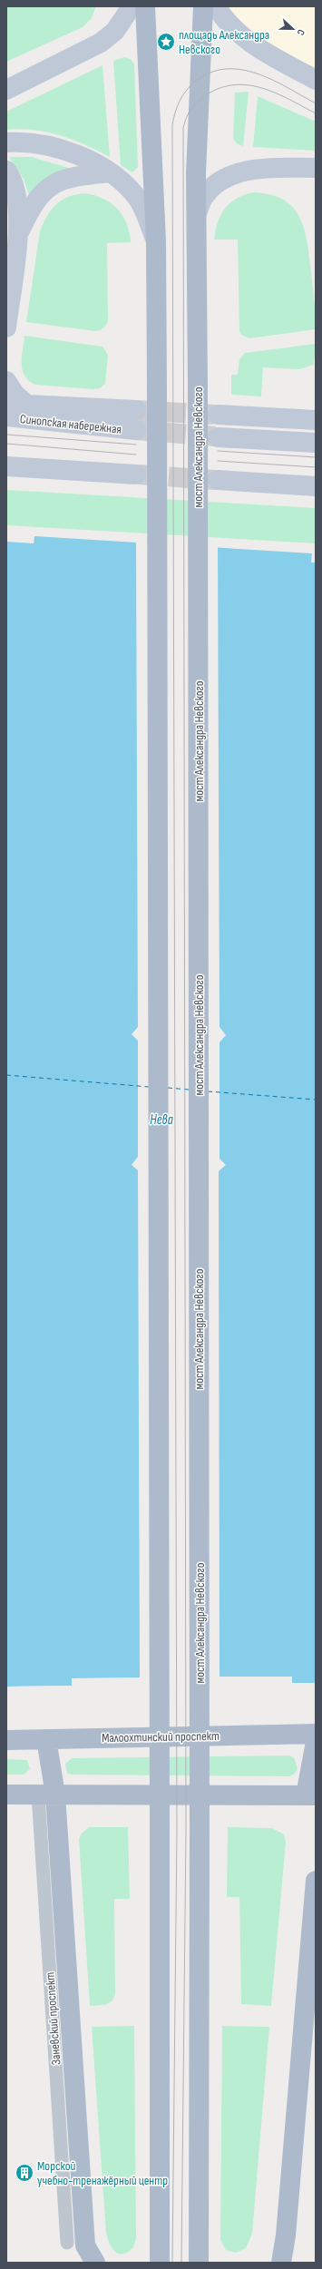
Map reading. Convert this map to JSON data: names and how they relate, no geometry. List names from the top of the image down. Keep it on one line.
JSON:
{"streets":{"main road":["Синопская набережная","мост Александра Невского","Малоохтинский проспект"],"street":["Заневский проспект"]},"water":["Нева"],"places":{"place":["площадь Александра Невского"],"building":["Морской учебно-тренажёрный центр"]},"north":"right"}
